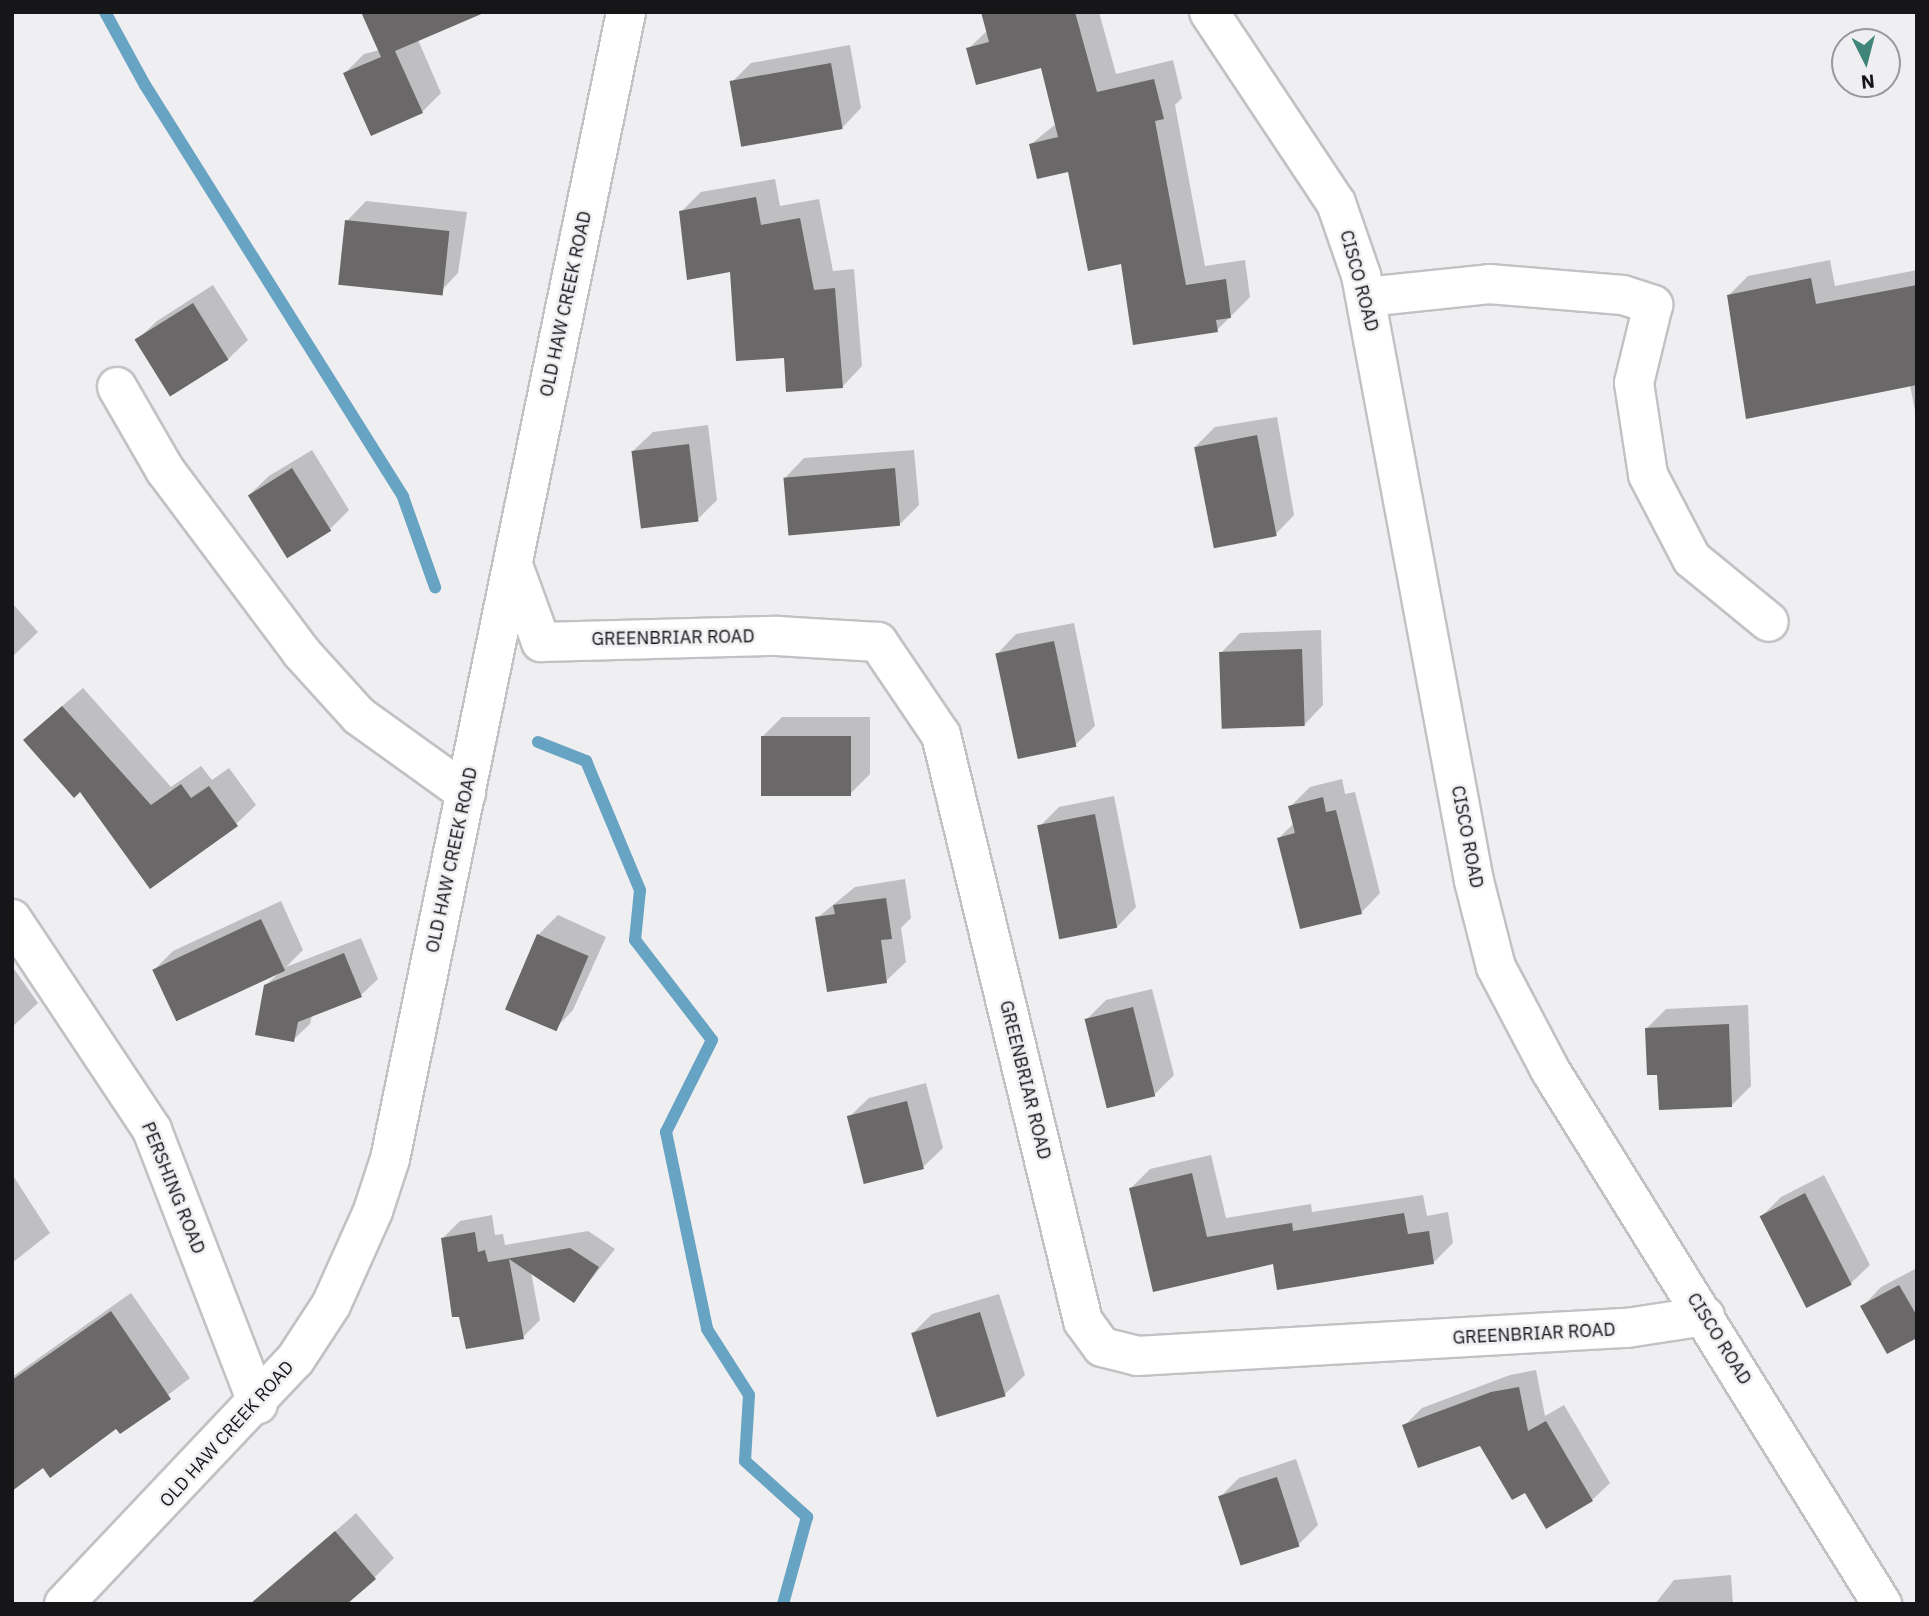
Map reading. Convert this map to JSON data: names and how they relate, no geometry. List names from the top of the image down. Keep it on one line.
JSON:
{"streets":{"street":["CISCO ROAD","OLD HAW CREEK ROAD","GREENBRIAR ROAD","PERSHING ROAD"]},"crossings":[["CISCO ROAD","GREENBRIAR ROAD"],["OLD HAW CREEK ROAD","GREENBRIAR ROAD"],["OLD HAW CREEK ROAD","PERSHING ROAD"]],"north":"bottom"}
